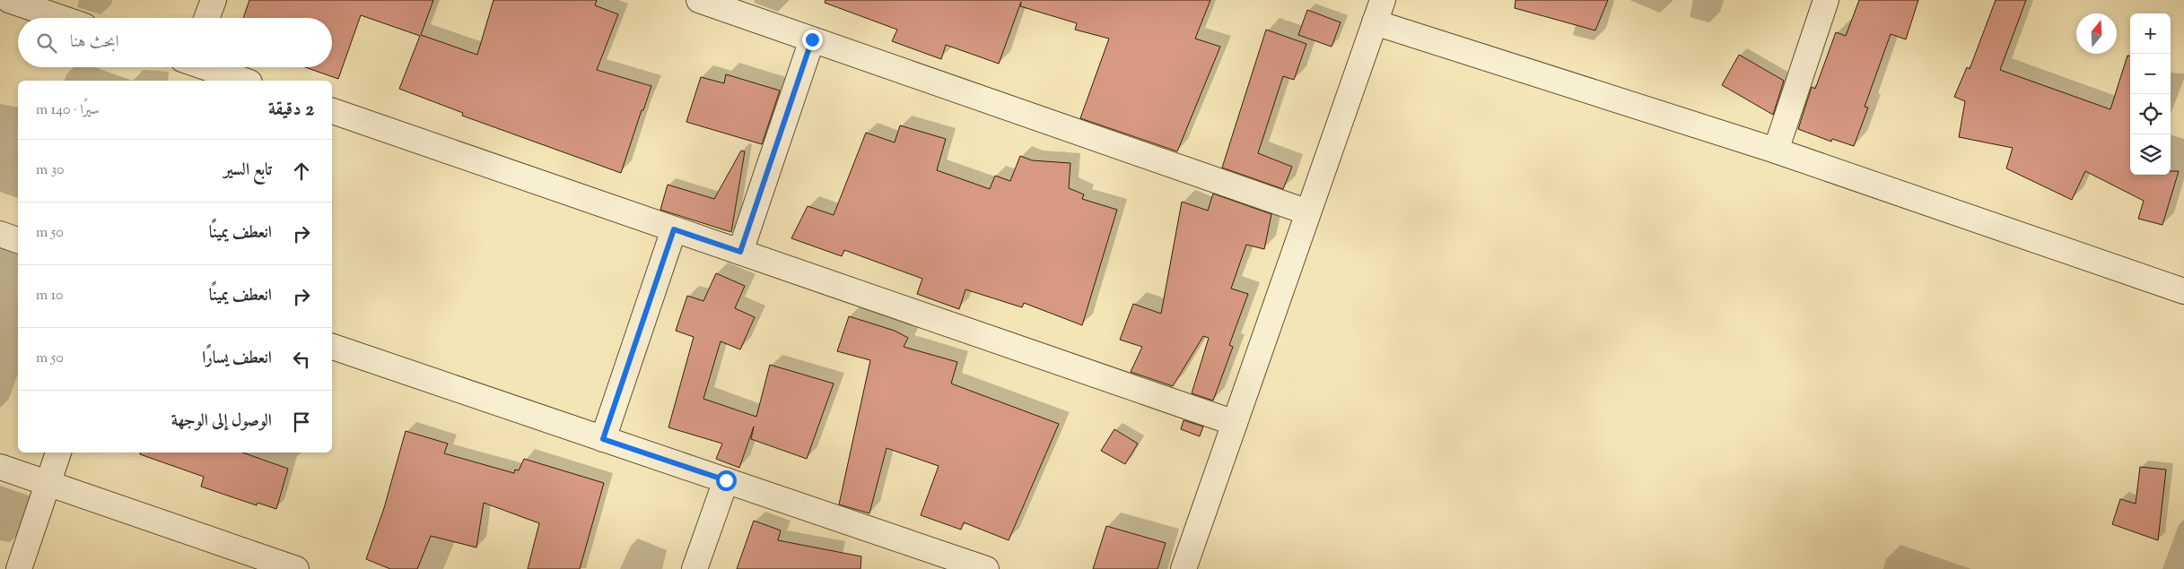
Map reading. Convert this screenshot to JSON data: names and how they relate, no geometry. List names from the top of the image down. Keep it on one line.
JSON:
{"north":"top","page":{"map_buttons":["+","−"],"search":"ابحث هنا","heading":["2 دقيقة","سيرًا · 140 m"],"list":[["تابع السير","30 m"],["انعطف يمينًا","50 m"],["انعطف يمينًا","10 m"],["انعطف يسارًا","50 m"],"الوصول إلى الوجهة"]}}
